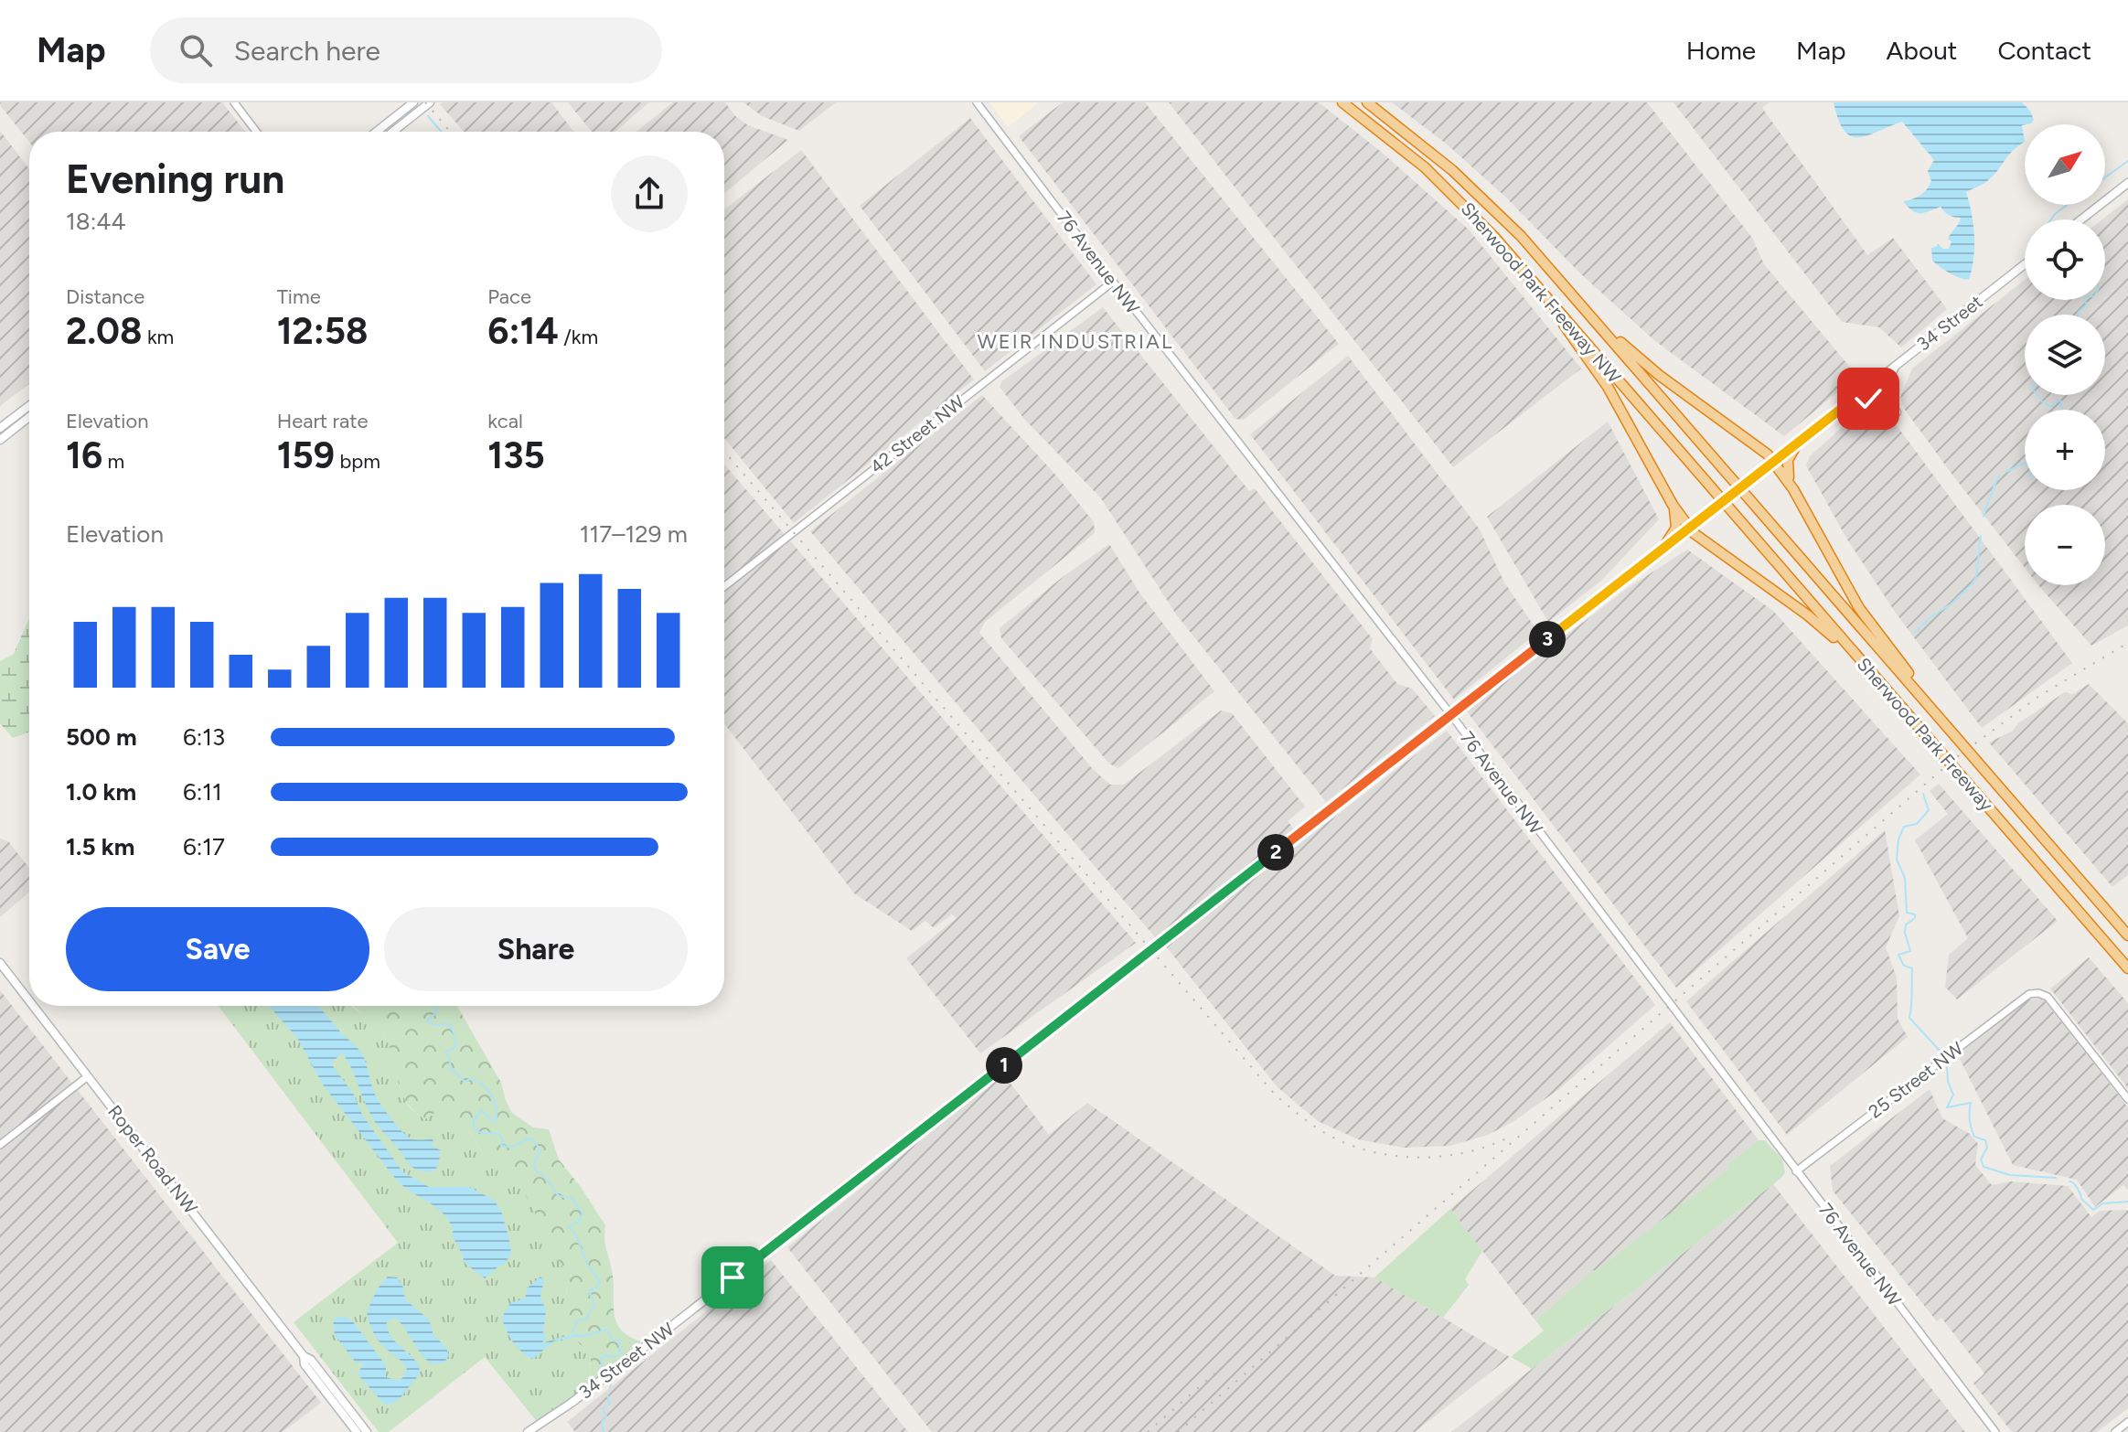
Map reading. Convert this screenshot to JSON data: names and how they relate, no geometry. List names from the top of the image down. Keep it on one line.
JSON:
{"streets":{"highway":["Sherwood Park Freeway NW","Sherwood Park Freeway"],"main road":["34 Street","Roper Road NW","34 Street NW"],"street":["76 Avenue NW","42 Street NW","25 Street NW"]},"crossings":[["76 Avenue NW","42 Street NW"],["76 Avenue NW","25 Street NW"],["76 Avenue NW","34 Street NW"],["Sherwood Park Freeway NW","Sherwood Park Freeway"],["34 Street","34 Street NW"]],"districts":["WEIR INDUSTRIAL"],"north":"top right","page":{"header":"Map","search":"Search here","nav":["Home","Map","About","Contact"],"map_buttons":["+","−"],"heading":["Evening run","18:44"],"stats":[["Distance","2.08 km"],["Time","12:58"],["Pace","6:14 /km"],["Elevation","16 m"],["Heart rate","159 bpm"],["kcal","135"]],"chart":["Elevation","117–129 m"],"pins":["3","2","1"],"list":[{"name":"500 m","note":"6:13"},{"name":"1.0 km","note":"6:11"},{"name":"1.5 km","note":"6:17"}],"buttons":["Save","Share"]}}
